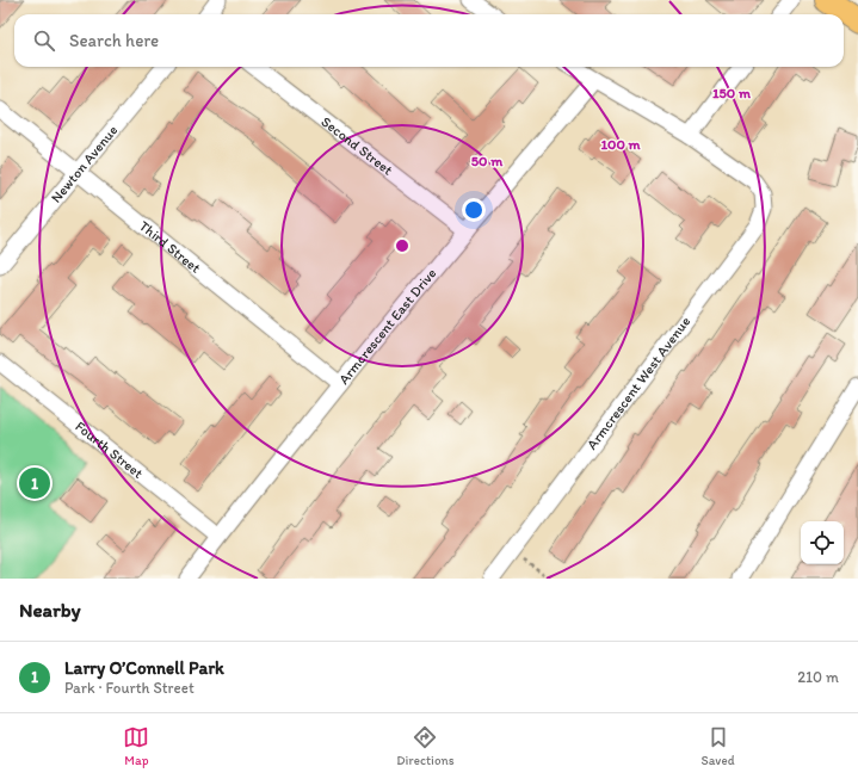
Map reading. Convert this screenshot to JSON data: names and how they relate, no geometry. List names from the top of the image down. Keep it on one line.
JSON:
{"streets":{"street":["Second Street","Newton Avenue","Third Street","Armcrescent East Drive","Armcrescent West Avenue","Fourth Street"]},"crossings":[["Second Street","Armcrescent East Drive"],["Newton Avenue","Third Street"],["Third Street","Armcrescent East Drive"],["Armcrescent East Drive","Fourth Street"]],"page":{"search":"Search here","pins":"1","heading":"Nearby","list":[{"mark":"1","name":"Larry O’Connell Park","note":"Park · Fourth Street","value":"210 m"}],"nav":["Map","Directions","Saved"]},"rings":["150 m","100 m","50 m"]}
